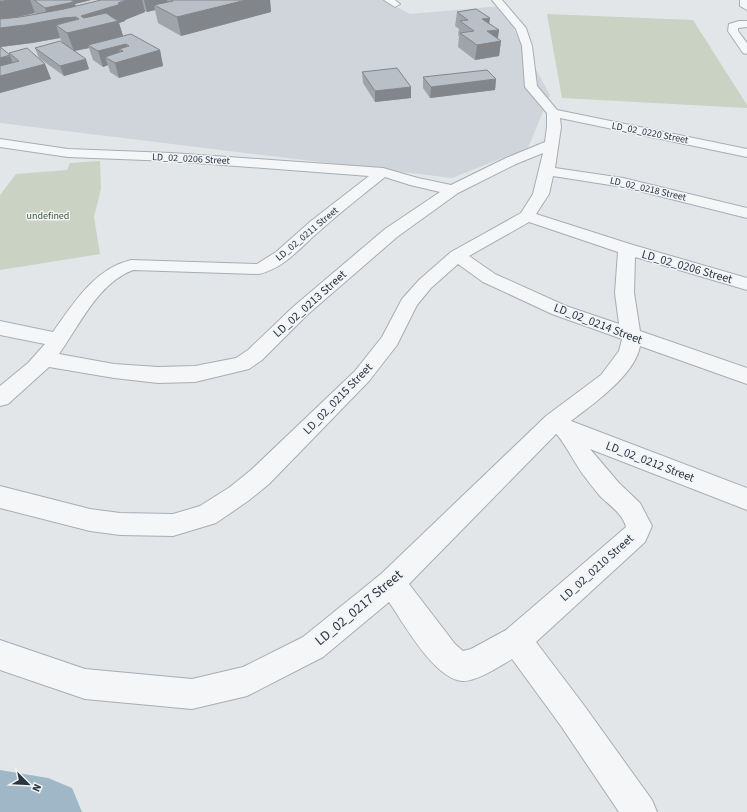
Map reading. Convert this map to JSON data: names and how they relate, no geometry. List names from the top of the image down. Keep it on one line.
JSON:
{"streets":{"street":["LD_02_0220 Street","LD_02_0206 Street","LD_02_0218 Street","LD_02_0211 Street","LD_02_0213 Street","LD_02_0214 Street","LD_02_0215 Street","LD_02_0212 Street","LD_02_0210 Street","LD_02_0217 Street"]},"crossings":[["LD_02_0220 Street","LD_02_0215 Street"],["LD_02_0206 Street","LD_02_0211 Street"],["LD_02_0206 Street","LD_02_0213 Street"],["LD_02_0206 Street","LD_02_0214 Street"],["LD_02_0206 Street","LD_02_0215 Street"],["LD_02_0206 Street","LD_02_0217 Street"],["LD_02_0218 Street","LD_02_0215 Street"],["LD_02_0213 Street","LD_02_0215 Street"],["LD_02_0214 Street","LD_02_0215 Street"],["LD_02_0214 Street","LD_02_0217 Street"],["LD_02_0212 Street","LD_02_0210 Street"],["LD_02_0212 Street","LD_02_0217 Street"],["LD_02_0210 Street","LD_02_0217 Street"]],"parks":["undefined"],"north":"bottom right"}
